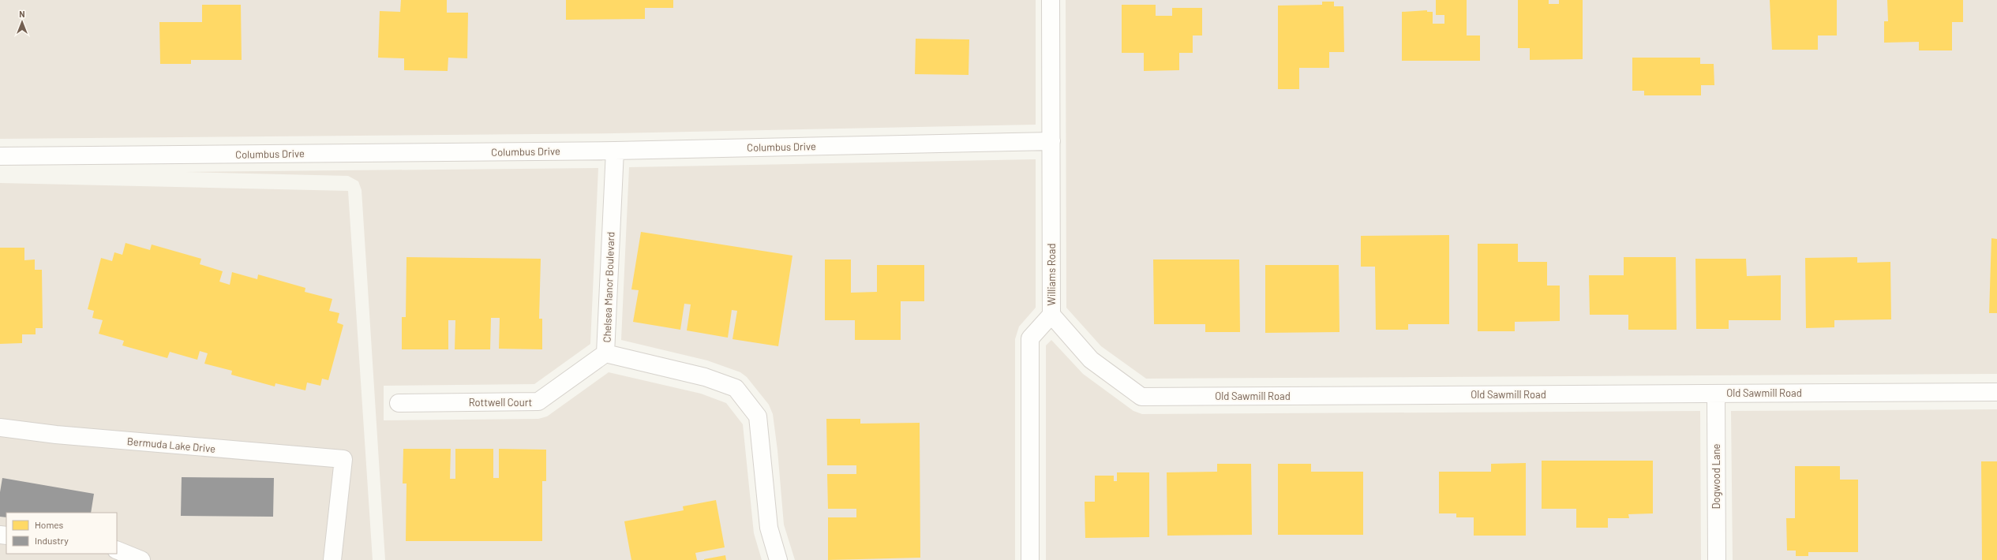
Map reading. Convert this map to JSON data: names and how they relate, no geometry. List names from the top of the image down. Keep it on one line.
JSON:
{"streets":{"street":["Columbus Drive","Williams Road","Chelsea Manor Boulevard","Old Sawmill Road","Rottwell Court","Bermuda Lake Drive","Dogwood Lane"]},"crossings":[["Columbus Drive","Williams Road"],["Columbus Drive","Chelsea Manor Boulevard"],["Williams Road","Old Sawmill Road"],["Chelsea Manor Boulevard","Rottwell Court"],["Old Sawmill Road","Dogwood Lane"]],"legend":["Homes","Industry"],"north":"top"}
